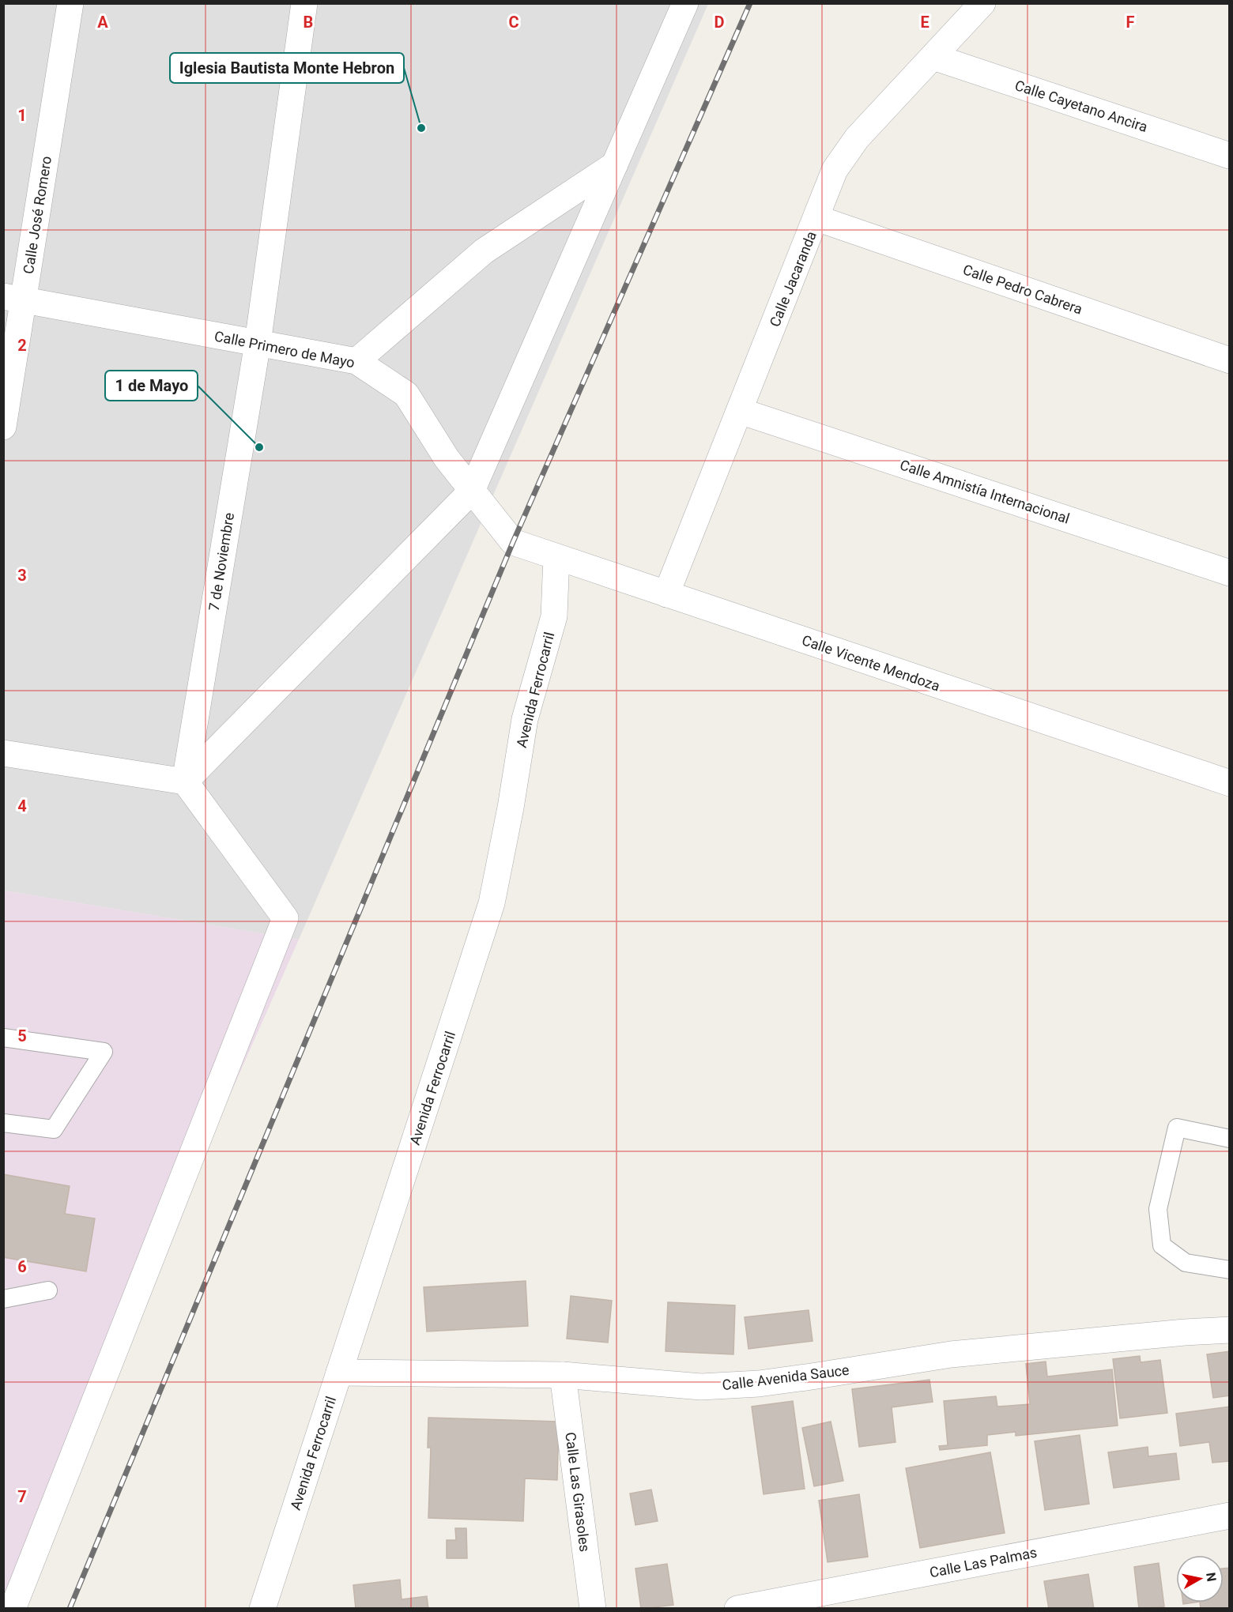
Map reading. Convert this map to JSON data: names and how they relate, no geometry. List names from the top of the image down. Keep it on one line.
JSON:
{"streets":{"street":["Calle Cayetano Ancira","Calle José Romero","Calle Jacaranda","Calle Pedro Cabrera","Calle Primero de Mayo","Calle Amnistía Internacional","7 de Noviembre","Calle Vicente Mendoza","Avenida Ferrocarril","Calle Avenida Sauce","Calle Las Girasoles","Calle Las Palmas"]},"crossings":[["Calle Cayetano Ancira","Calle Jacaranda"],["Calle José Romero","Calle Primero de Mayo"],["Calle Jacaranda","Calle Pedro Cabrera"],["Calle Jacaranda","Calle Amnistía Internacional"],["Calle Jacaranda","Calle Vicente Mendoza"],["Calle Primero de Mayo","7 de Noviembre"],["Calle Primero de Mayo","Calle Vicente Mendoza"],["Calle Vicente Mendoza","Avenida Ferrocarril"],["Avenida Ferrocarril","Calle Avenida Sauce"],["Calle Avenida Sauce","Calle Las Girasoles"]],"places":["Iglesia Bautista Monte Hebron","1 de Mayo"],"north":"right","grid":{"columns":["A","B","C","D","E","F"],"rows":["1","2","3","4","5","6","7"]}}
